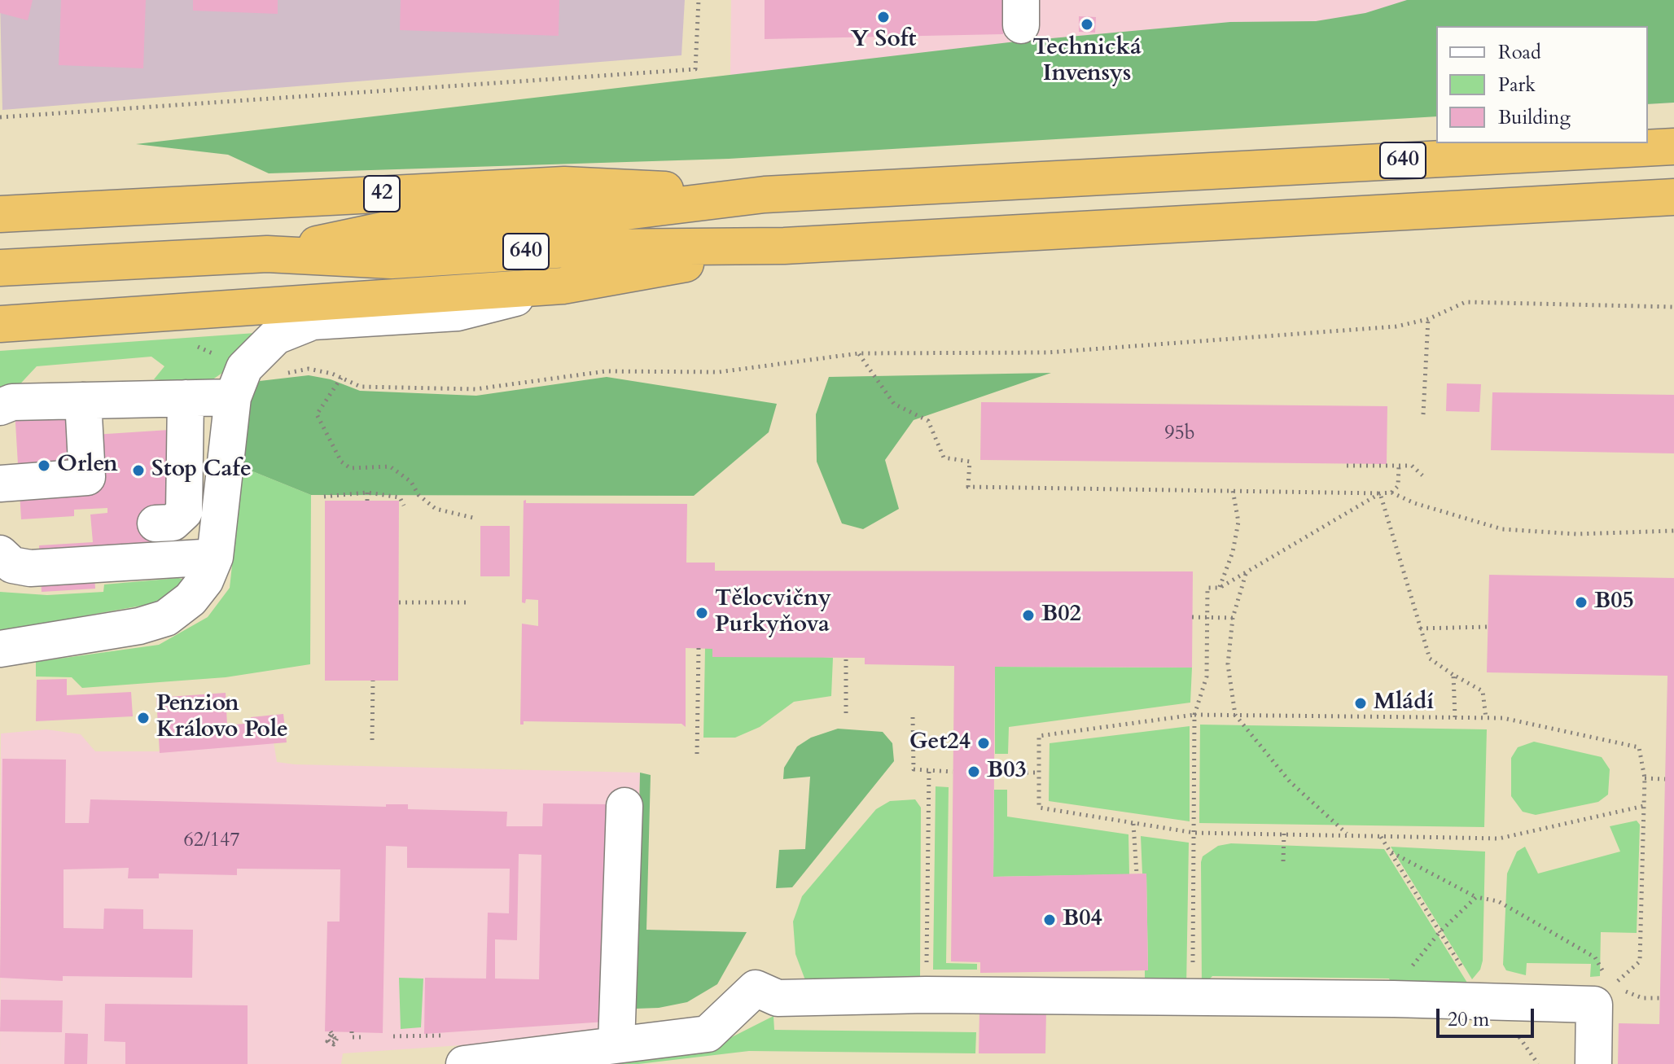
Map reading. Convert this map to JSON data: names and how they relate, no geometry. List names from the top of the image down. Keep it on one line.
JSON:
{"streets":{"highway":["640","42"]},"crossings":[["640","42"]],"places":["Y Soft","Technická Invensys","Orlen","Stop Cafe","B05","Tělocvičny Purkyňova","B02","Mládí","Penzion Královo Pole","Get24","B03","B04"],"house_numbers":["95b","62/147"],"legend":["Road","Park","Building"],"scale_bar":"20 m"}
